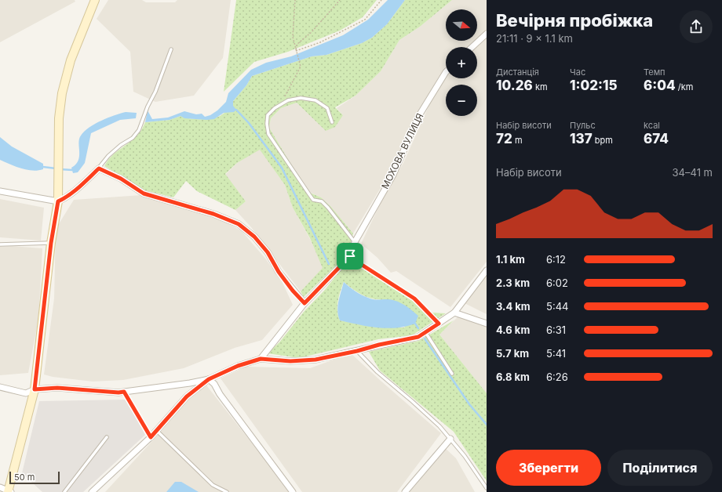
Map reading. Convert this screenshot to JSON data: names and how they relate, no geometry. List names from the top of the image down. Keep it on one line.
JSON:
{"streets":{"street":["МОХОВА ВУЛИЦЯ"]},"scale_bar":"50 m","north":"right","page":{"heading":["Вечірня пробіжка","21:11 · 9 × 1.1 km"],"map_buttons":["+","−"],"stats":[["Дистанція","10.26 km"],["Час","1:02:15"],["Темп","6:04 /km"],["Набір висоти","72 m"],["Пульс","137 bpm"],["kcal","674"]],"chart":["Набір висоти","34–41 m"],"list":[{"name":"1.1 km","note":"6:12"},{"name":"2.3 km","note":"6:02"},{"name":"3.4 km","note":"5:44"},{"name":"4.6 km","note":"6:31"},{"name":"5.7 km","note":"5:41"},{"name":"6.8 km","note":"6:26"}],"buttons":["Зберегти","Поділитися"],"scale":"50 m"}}
